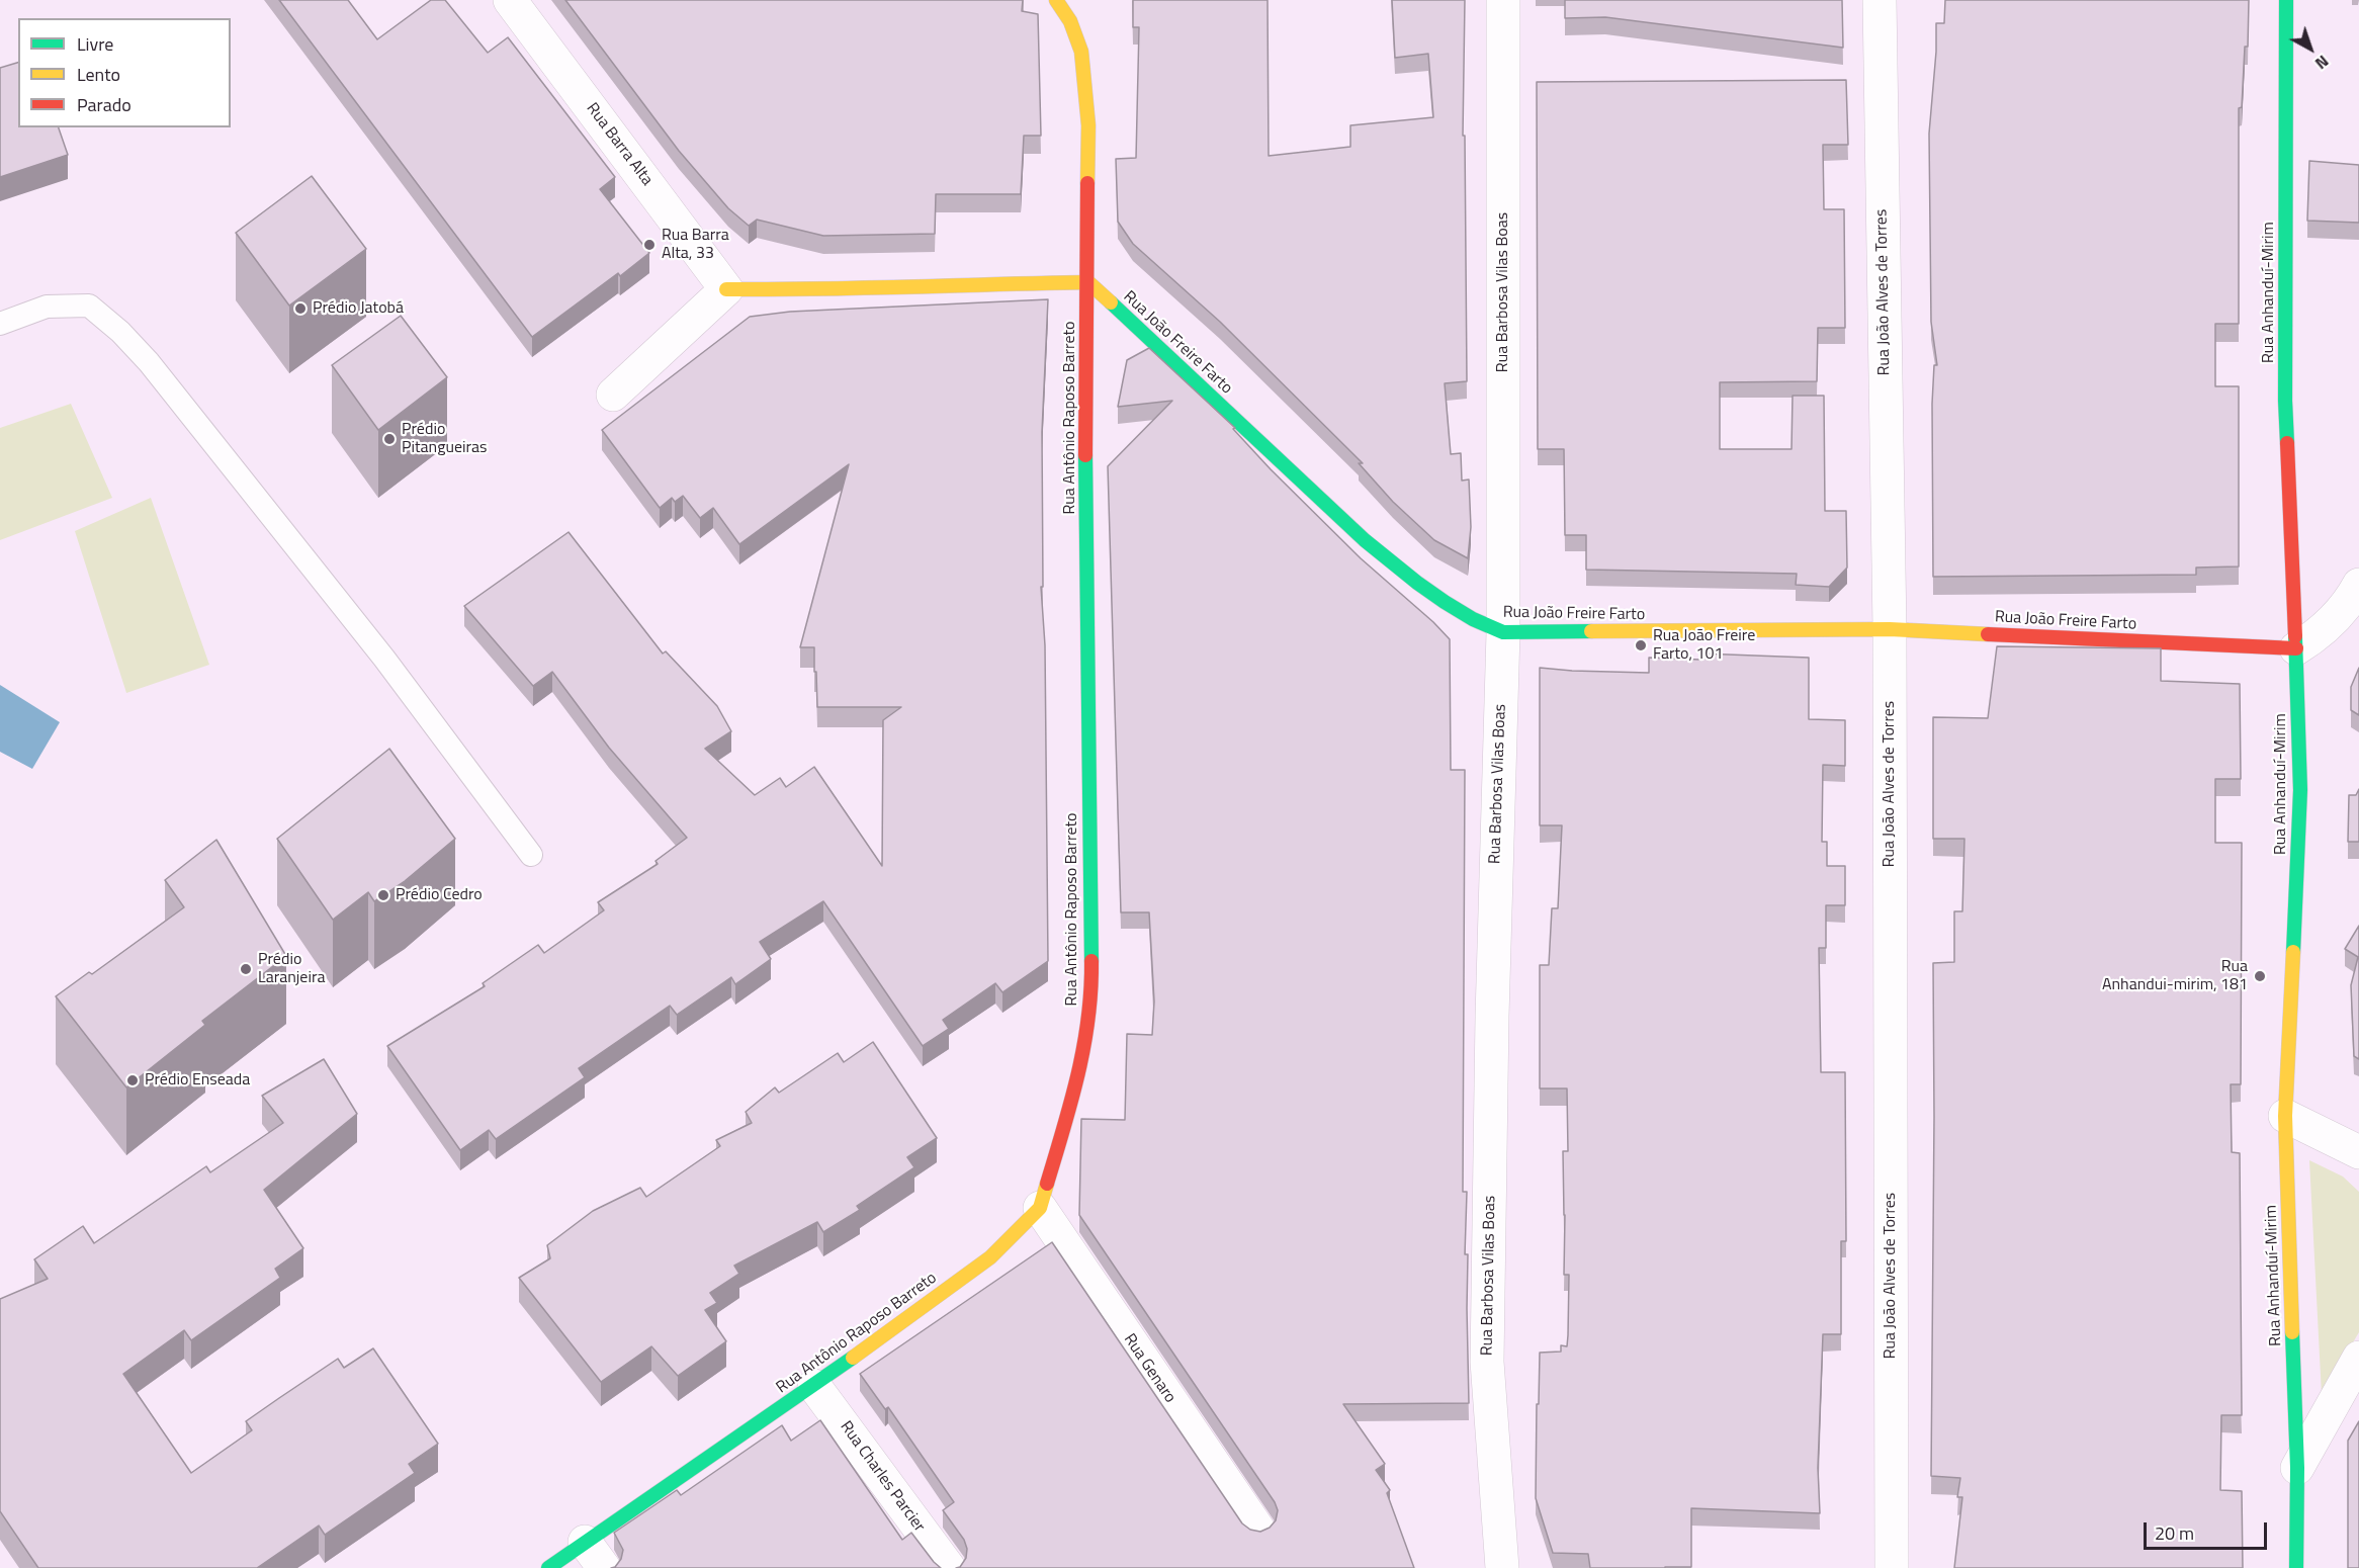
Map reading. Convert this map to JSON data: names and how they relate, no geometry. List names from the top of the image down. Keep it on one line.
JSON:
{"streets":{"street":["Rua Barra Alta","Rua Barbosa Vilas Boas","Rua João Alves de Torres","Rua Anhanduí-Mirim","Rua João Freire Farto","Rua Antônio Raposo Barreto","Rua Genaro","Rua Charles Parcier"]},"crossings":[["Rua Barbosa Vilas Boas","Rua João Freire Farto"],["Rua João Alves de Torres","Rua João Freire Farto"],["Rua Anhanduí-Mirim","Rua João Freire Farto"],["Rua João Freire Farto","Rua Antônio Raposo Barreto"],["Rua Antônio Raposo Barreto","Rua Genaro"],["Rua Antônio Raposo Barreto","Rua Charles Parcier"]],"places":["Rua Barra Alta, 33","Prédio Jatobá","Prédio Pitangueiras","Rua João Freire Farto, 101","Prédio Cedro","Prédio Laranjeira","Rua Anhandui-mirim, 181","Prédio Enseada"],"legend":["Livre","Lento","Parado"],"scale_bar":"20 m","north":"bottom right"}
